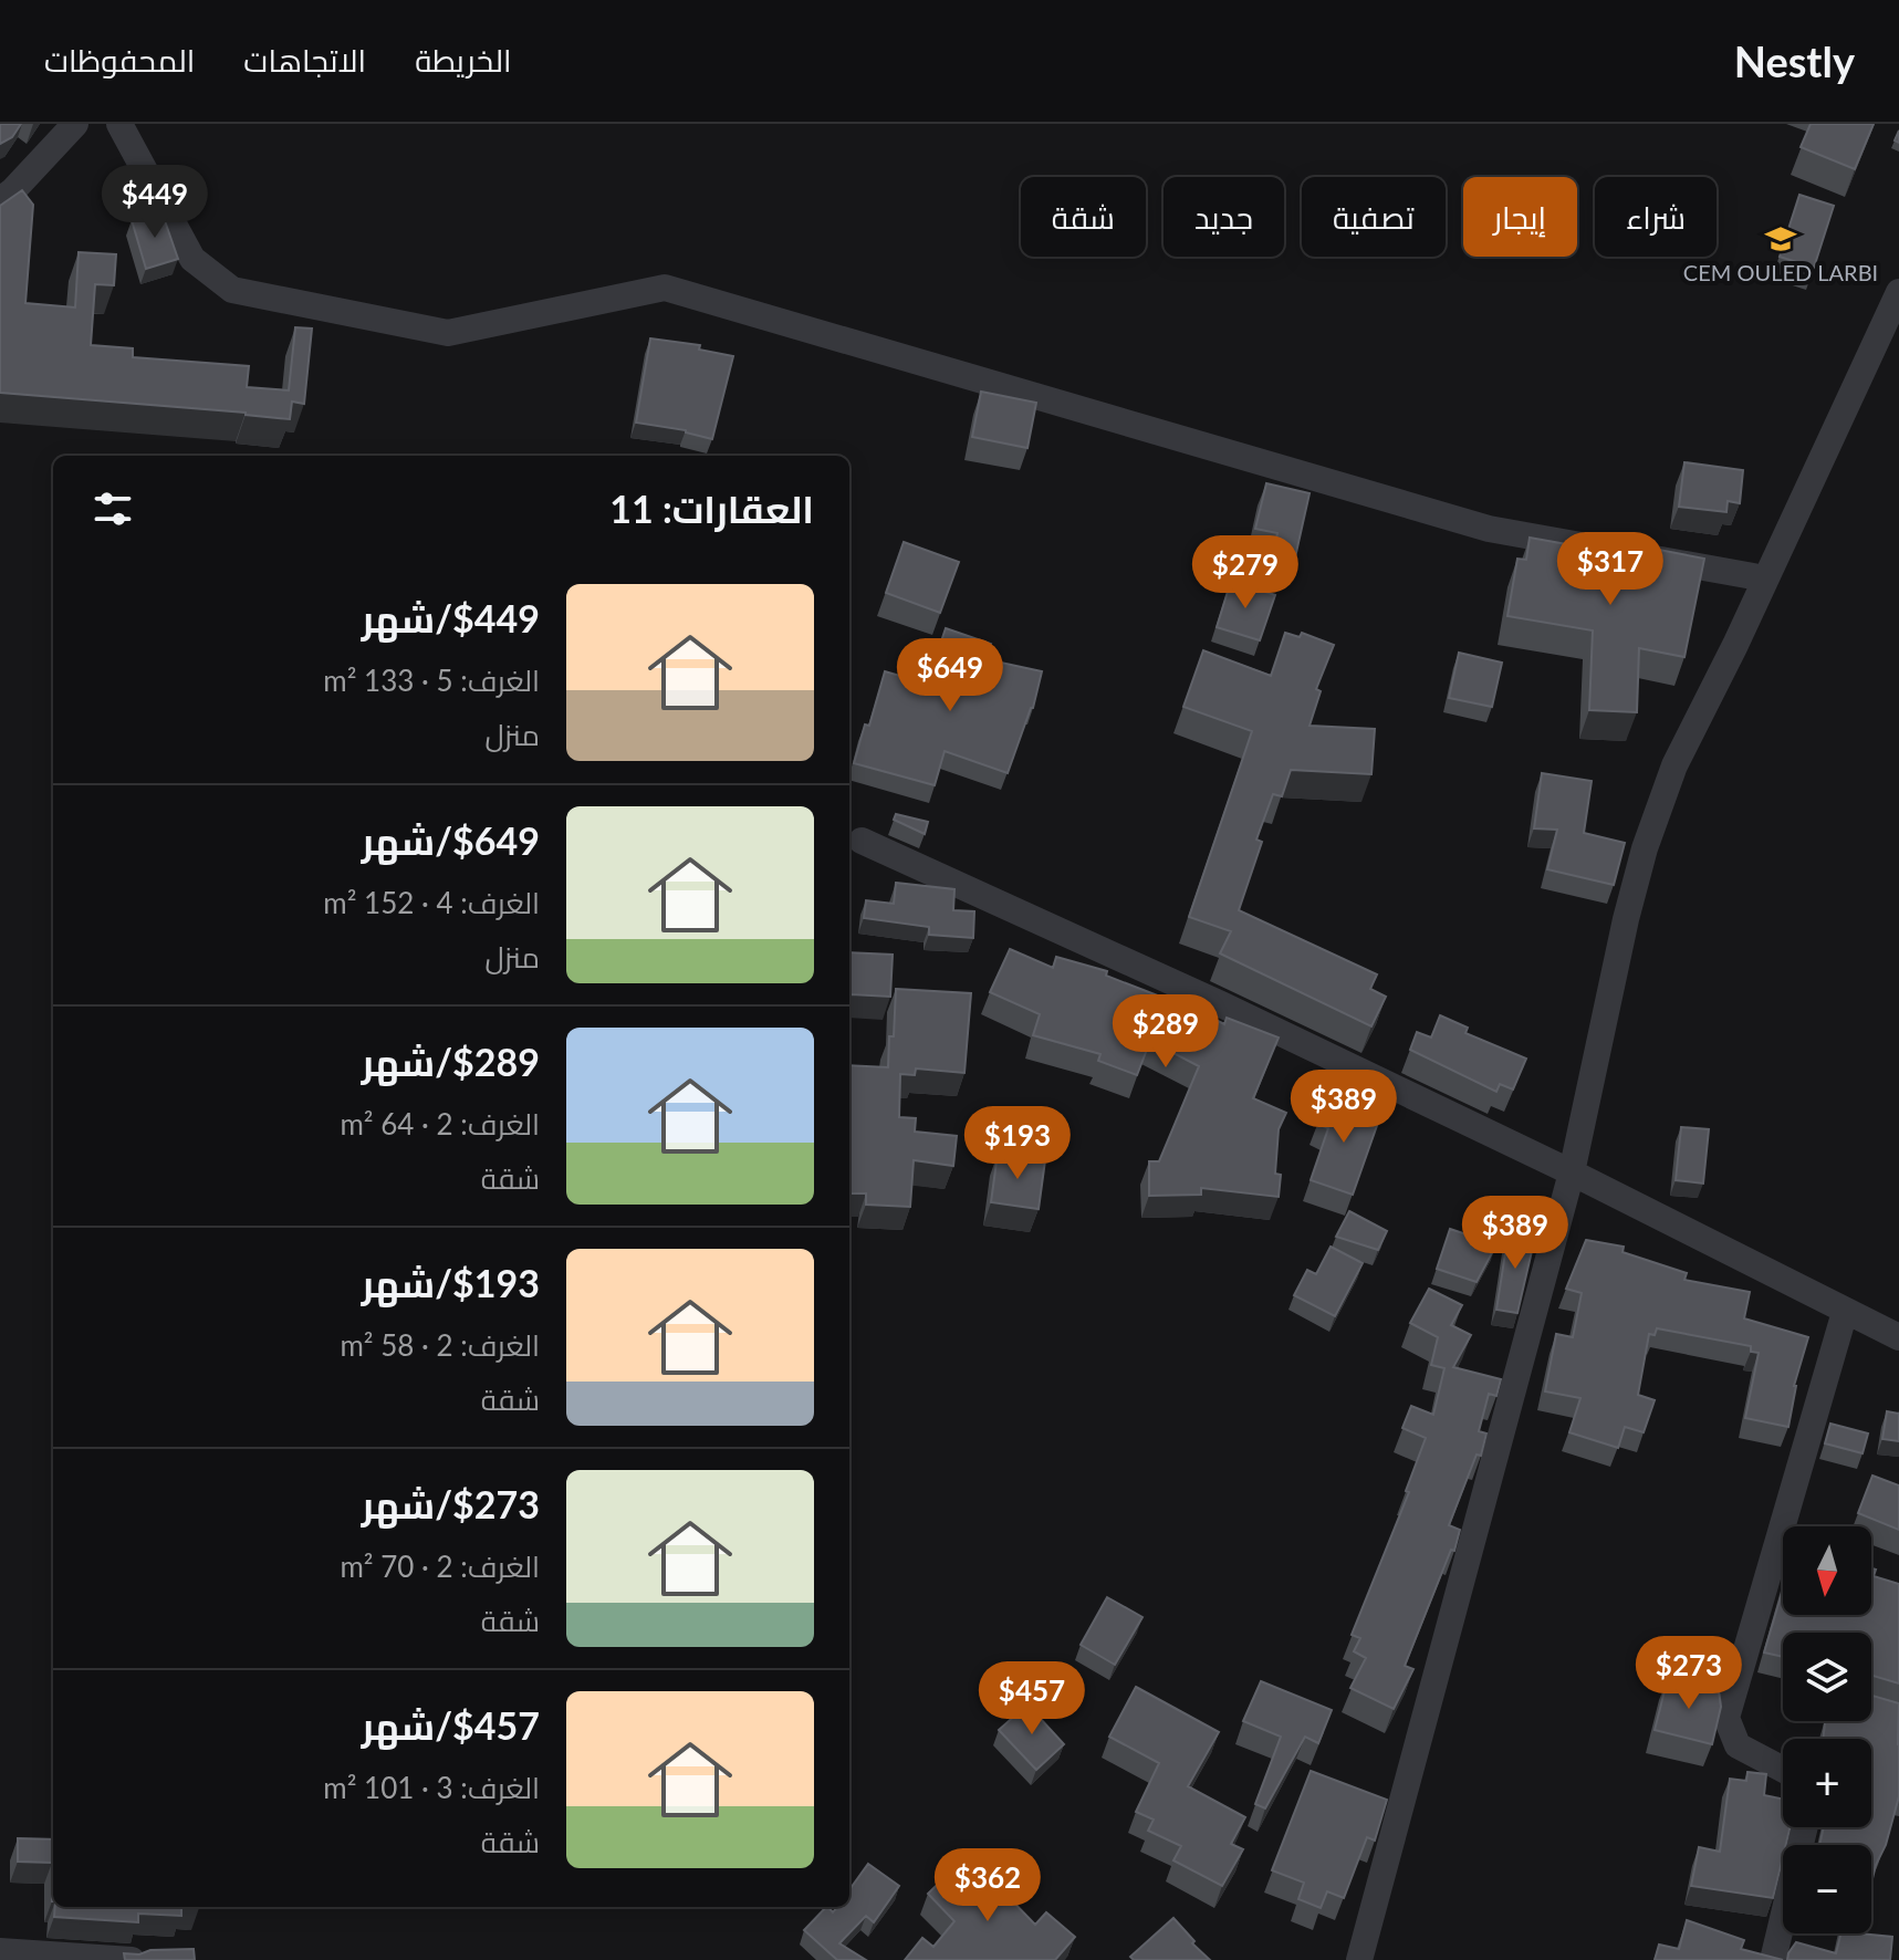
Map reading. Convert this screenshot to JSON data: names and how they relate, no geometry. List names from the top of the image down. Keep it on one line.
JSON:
{"places":{"school or university":["CEM OULED LARBI"]},"north":"bottom","page":{"header":"Nestly","nav":["الخريطة","الاتجاهات","المحفوظات"],"price":["$449","$317","$279","$649","$289","$389","$193","$389","$273","$457","$362"],"chip":["شراء","إيجار","تصفية","جديد","شقة"],"heading":"العقارات: 11","list":[{"name":"$449/شهر","note":"الغرف: 5 · 133 m² · منزل"},{"name":"$649/شهر","note":"الغرف: 4 · 152 m² · منزل"},{"name":"$289/شهر","note":"الغرف: 2 · 64 m² · شقة"},{"name":"$193/شهر","note":"الغرف: 2 · 58 m² · شقة"},{"name":"$273/شهر","note":"الغرف: 2 · 70 m² · شقة"},{"name":"$457/شهر","note":"الغرف: 3 · 101 m² · شقة"}],"map_buttons":["+","−"]}}
